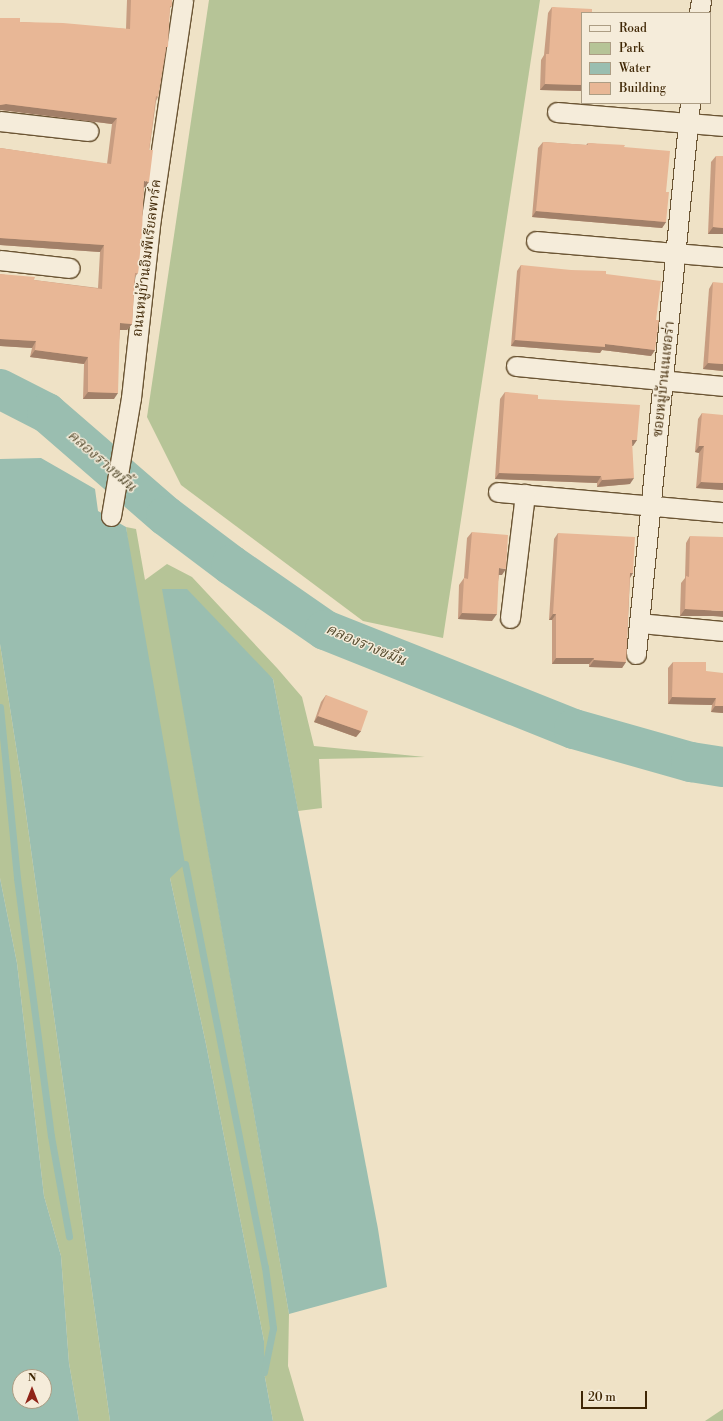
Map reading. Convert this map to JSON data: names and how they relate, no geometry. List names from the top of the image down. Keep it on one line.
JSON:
{"streets":{"street":["ถนนหมู่บ้านอิมพีเรียลพาร์ค","ซอยหมู่บ้านเนเชอร่า"]},"water":["คลองรางขมิ้น"],"legend":["Road","Park","Water","Building"],"scale_bar":"20 m","north":"top"}
